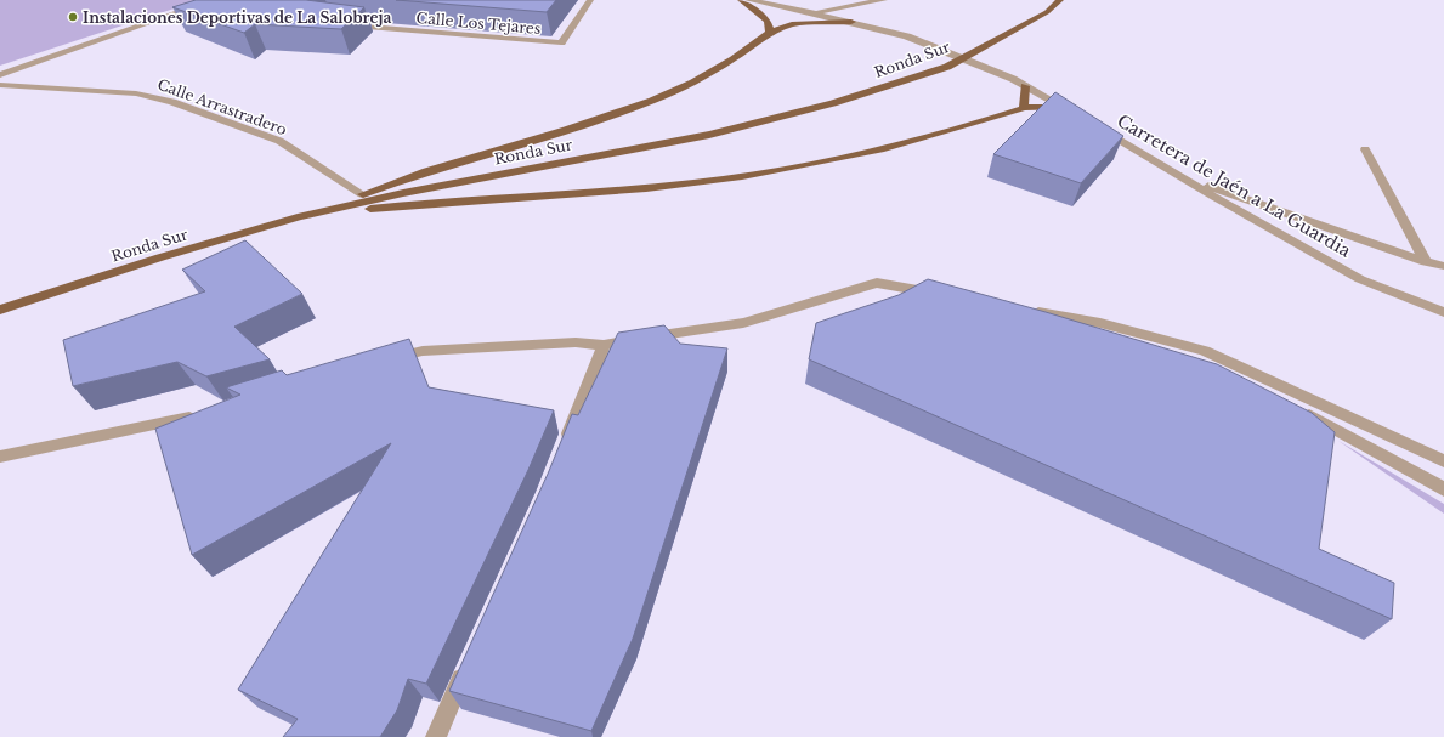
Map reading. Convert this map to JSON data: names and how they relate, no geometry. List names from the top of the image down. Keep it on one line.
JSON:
{"streets":{"main road":["Ronda Sur"],"street":["Calle Los Tejares","Calle Arrastradero","Carretera de Jaén a La Guardia"]},"places":["Instalaciones Deportivas de La Salobreja"]}
